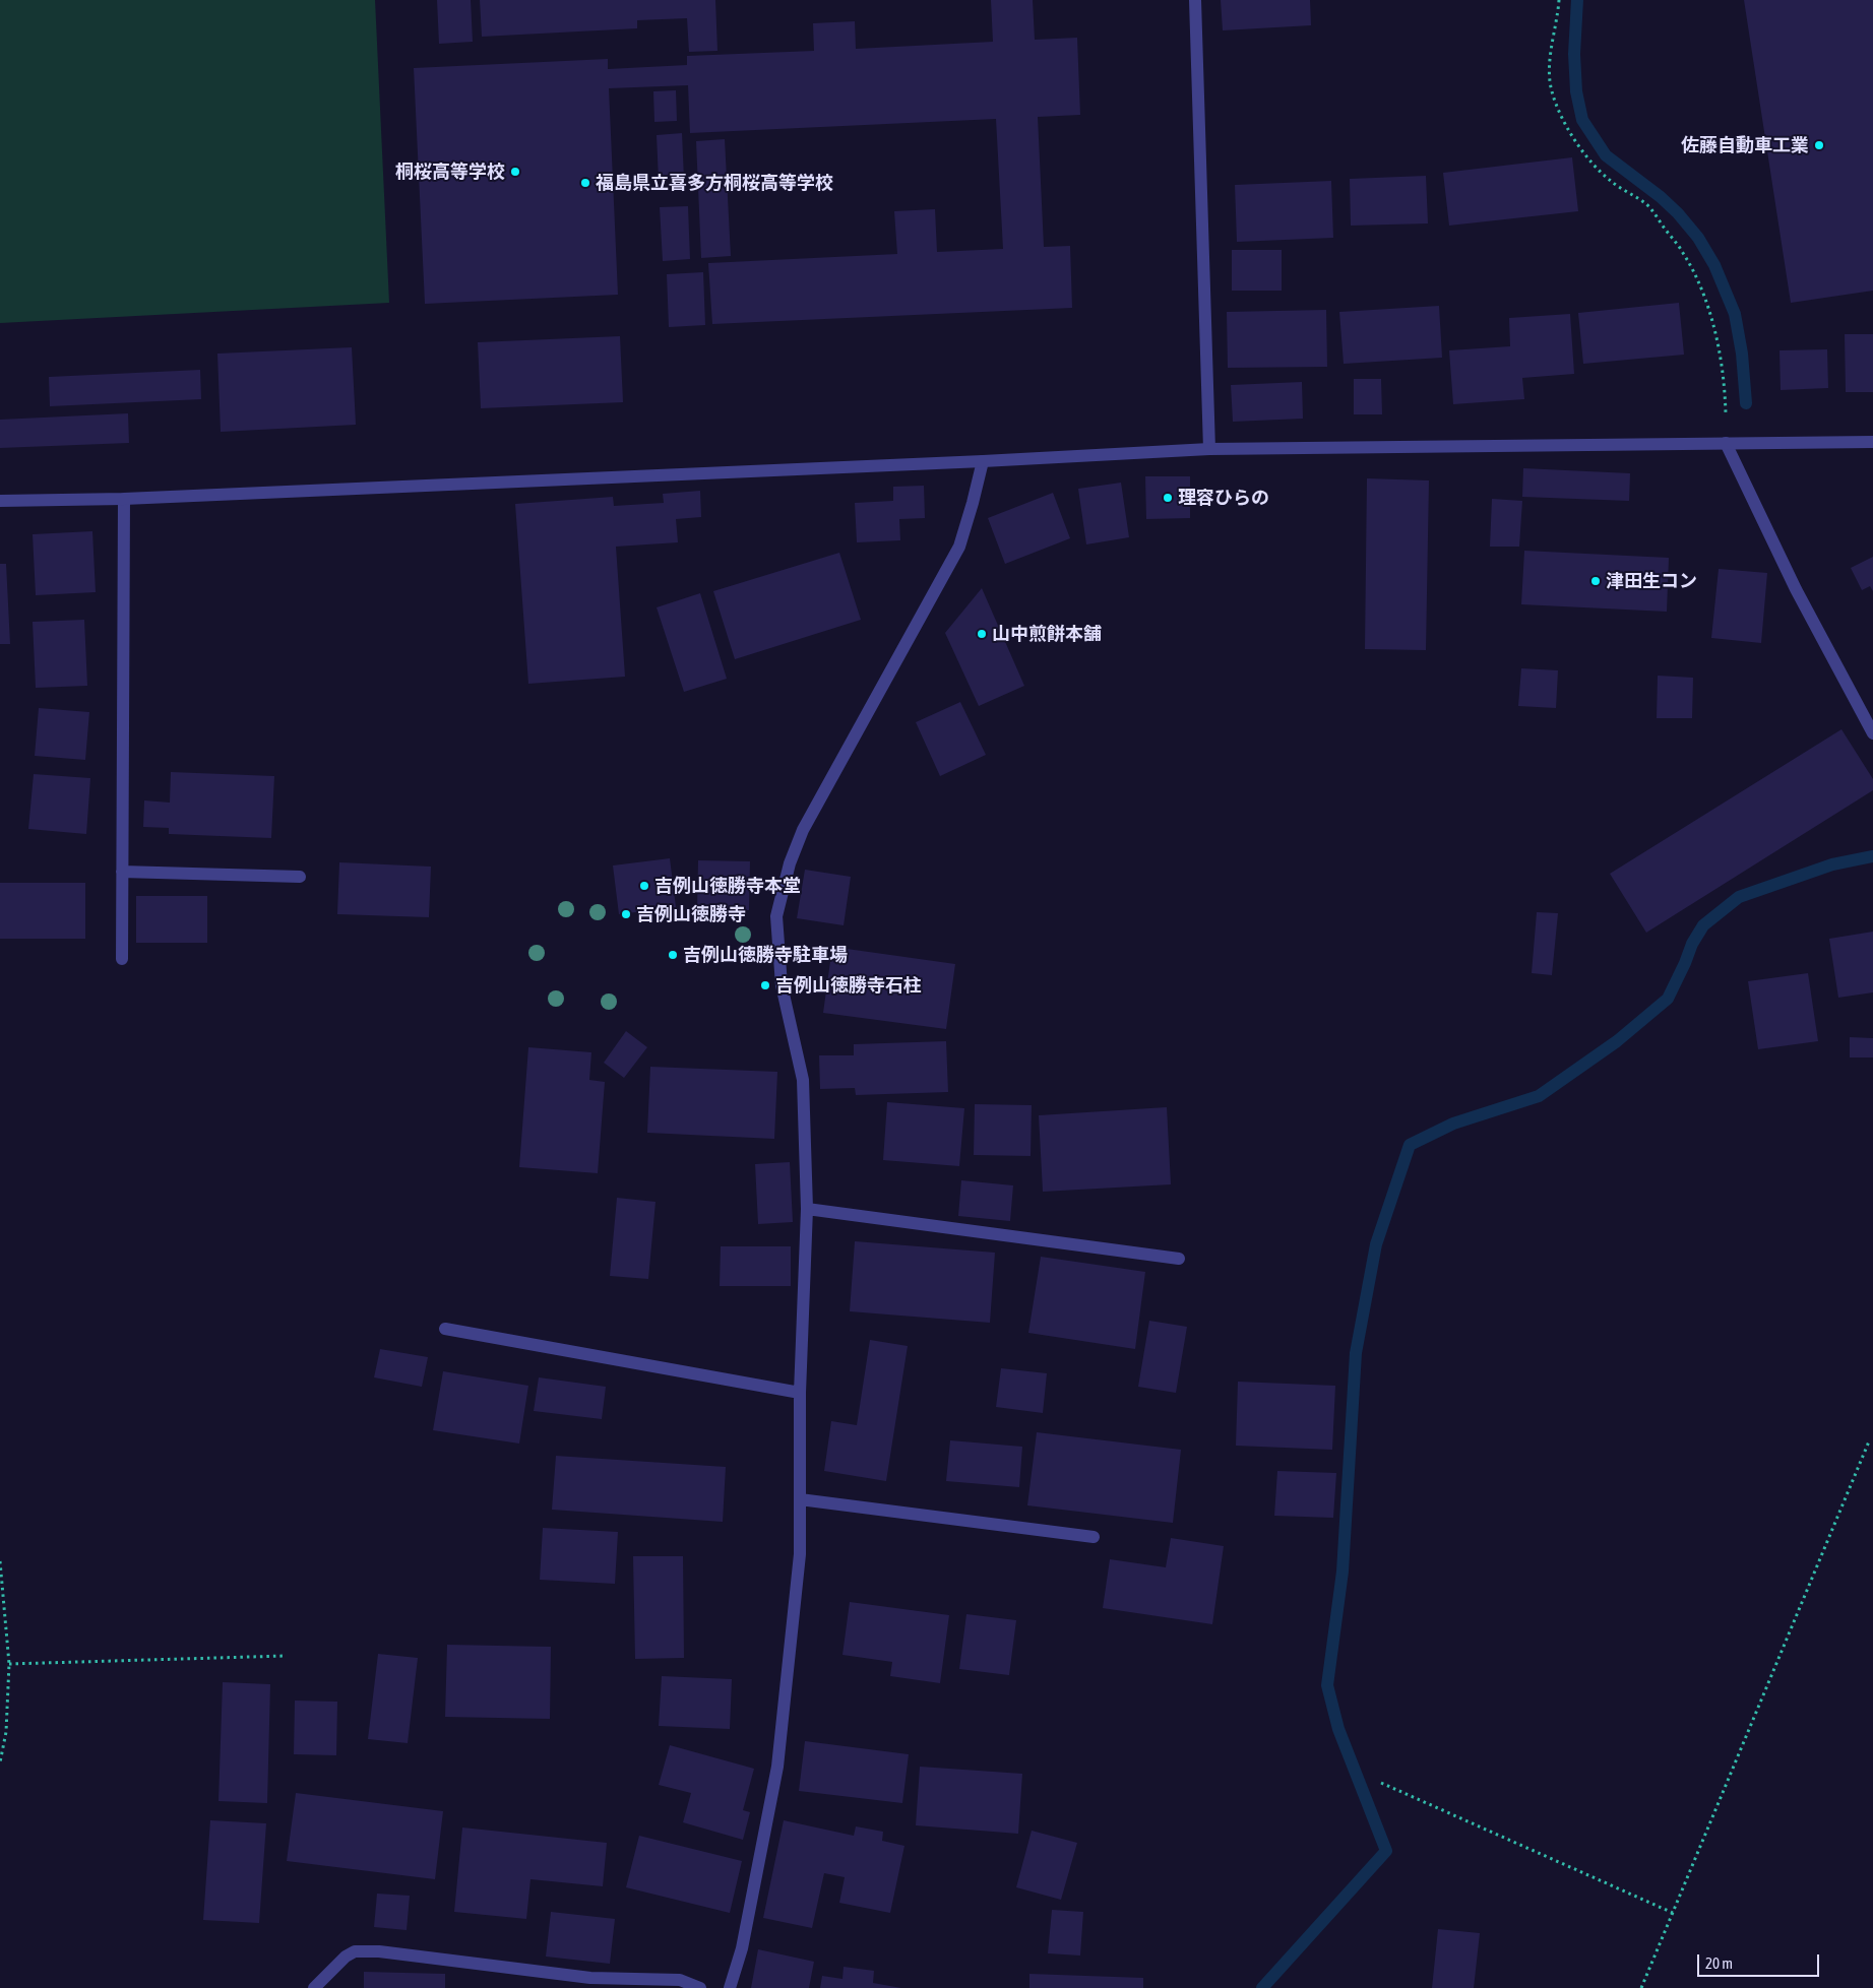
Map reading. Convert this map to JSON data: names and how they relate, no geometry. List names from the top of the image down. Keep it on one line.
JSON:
{"places":["佐藤自動車工業","桐桜高等学校","福島県立喜多方桐桜高等学校","理容ひらの","津田生コン","山中煎餅本舗","吉例山徳勝寺本堂","吉例山徳勝寺","吉例山徳勝寺駐車場","吉例山徳勝寺石柱"],"scale_bar":"20 m"}
